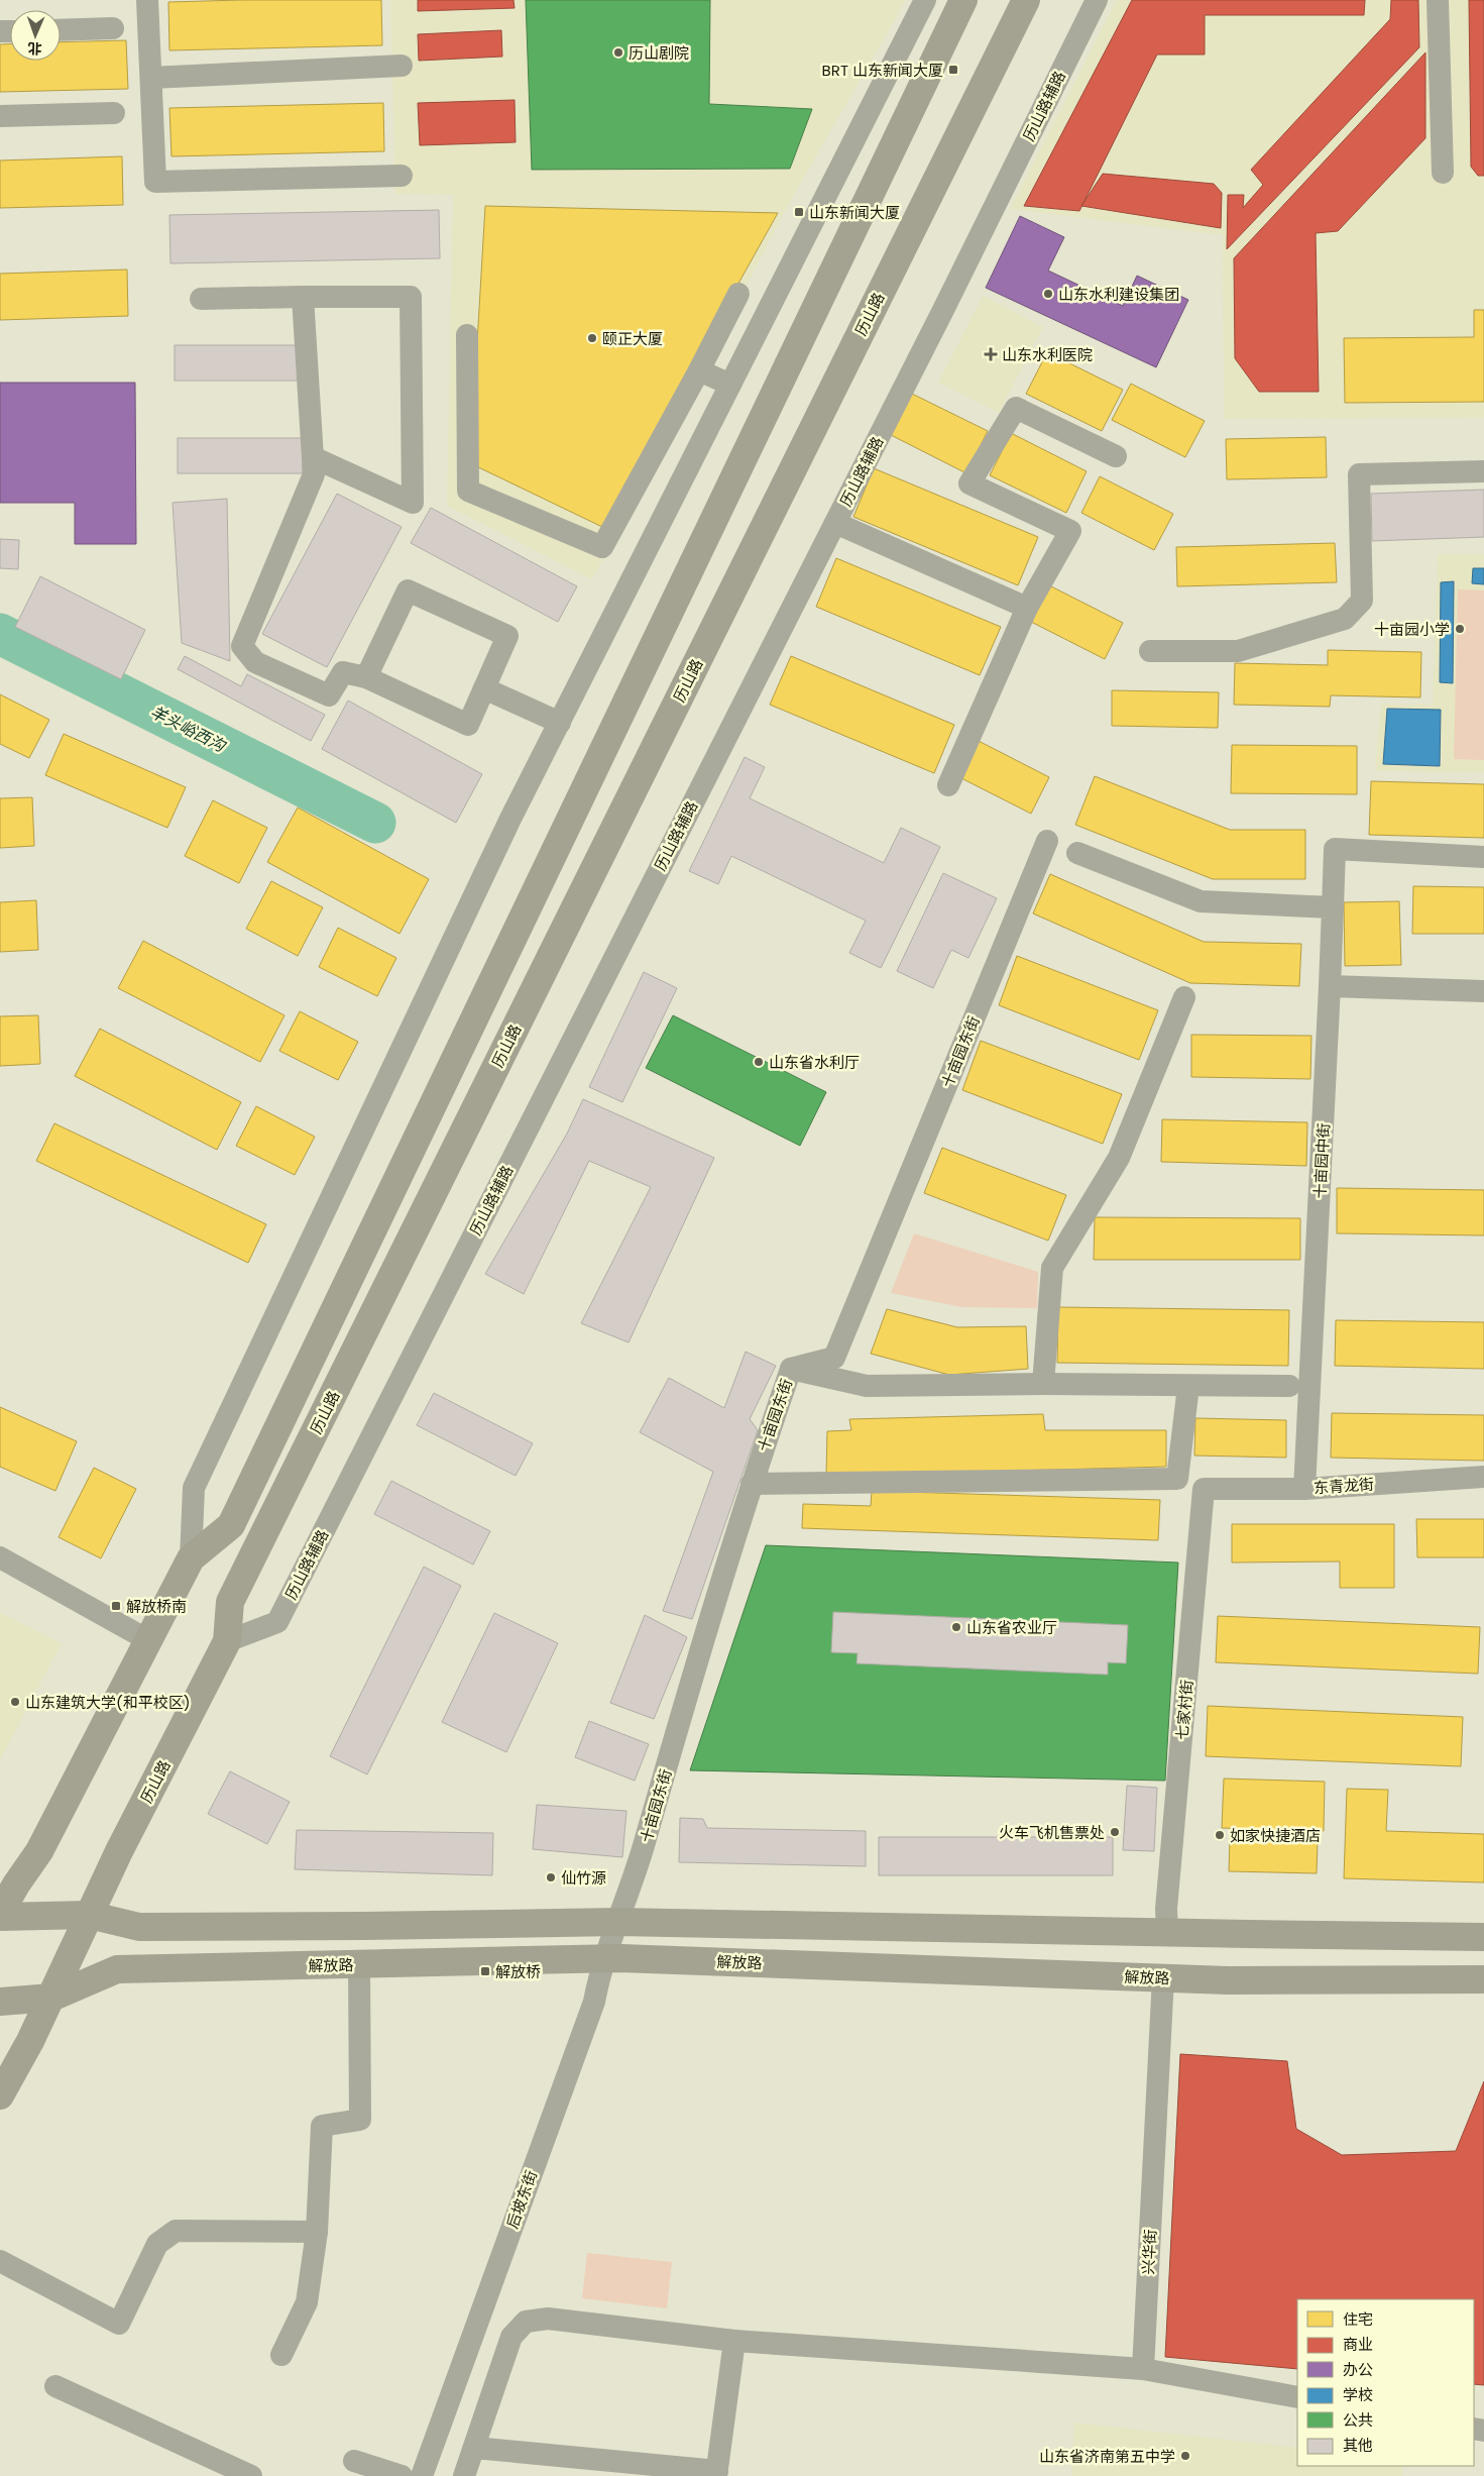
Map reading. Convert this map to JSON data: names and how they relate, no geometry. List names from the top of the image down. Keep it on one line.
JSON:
{"streets":{"main road":["历山路","解放路"],"street":["历山路辅路","十亩园东街","十亩园中街","东青龙街","七家村街","后坡东街","兴华街"]},"crossings":[["历山路辅路","历山路"],["历山路","解放路"],["十亩园东街","后坡东街"],["十亩园中街","东青龙街"],["东青龙街","七家村街"],["解放路","后坡东街"],["解放路","兴华街"]],"water":["羊头峪西沟"],"places":{"other":["历山剧院","山东水利建设集团","颐正大厦","十亩园小学","山东省水利厅","山东省农业厅","山东建筑大学(和平校区)","火车飞机售票处","如家快捷酒店","仙竹源","山东省济南第五中学"],"transit":["BRT 山东新闻大厦","山东新闻大厦","解放桥南","解放桥"],"health":["山东水利医院"]},"legend":["住宅","商业","办公","学校","公共","其他"],"north":"bottom"}
